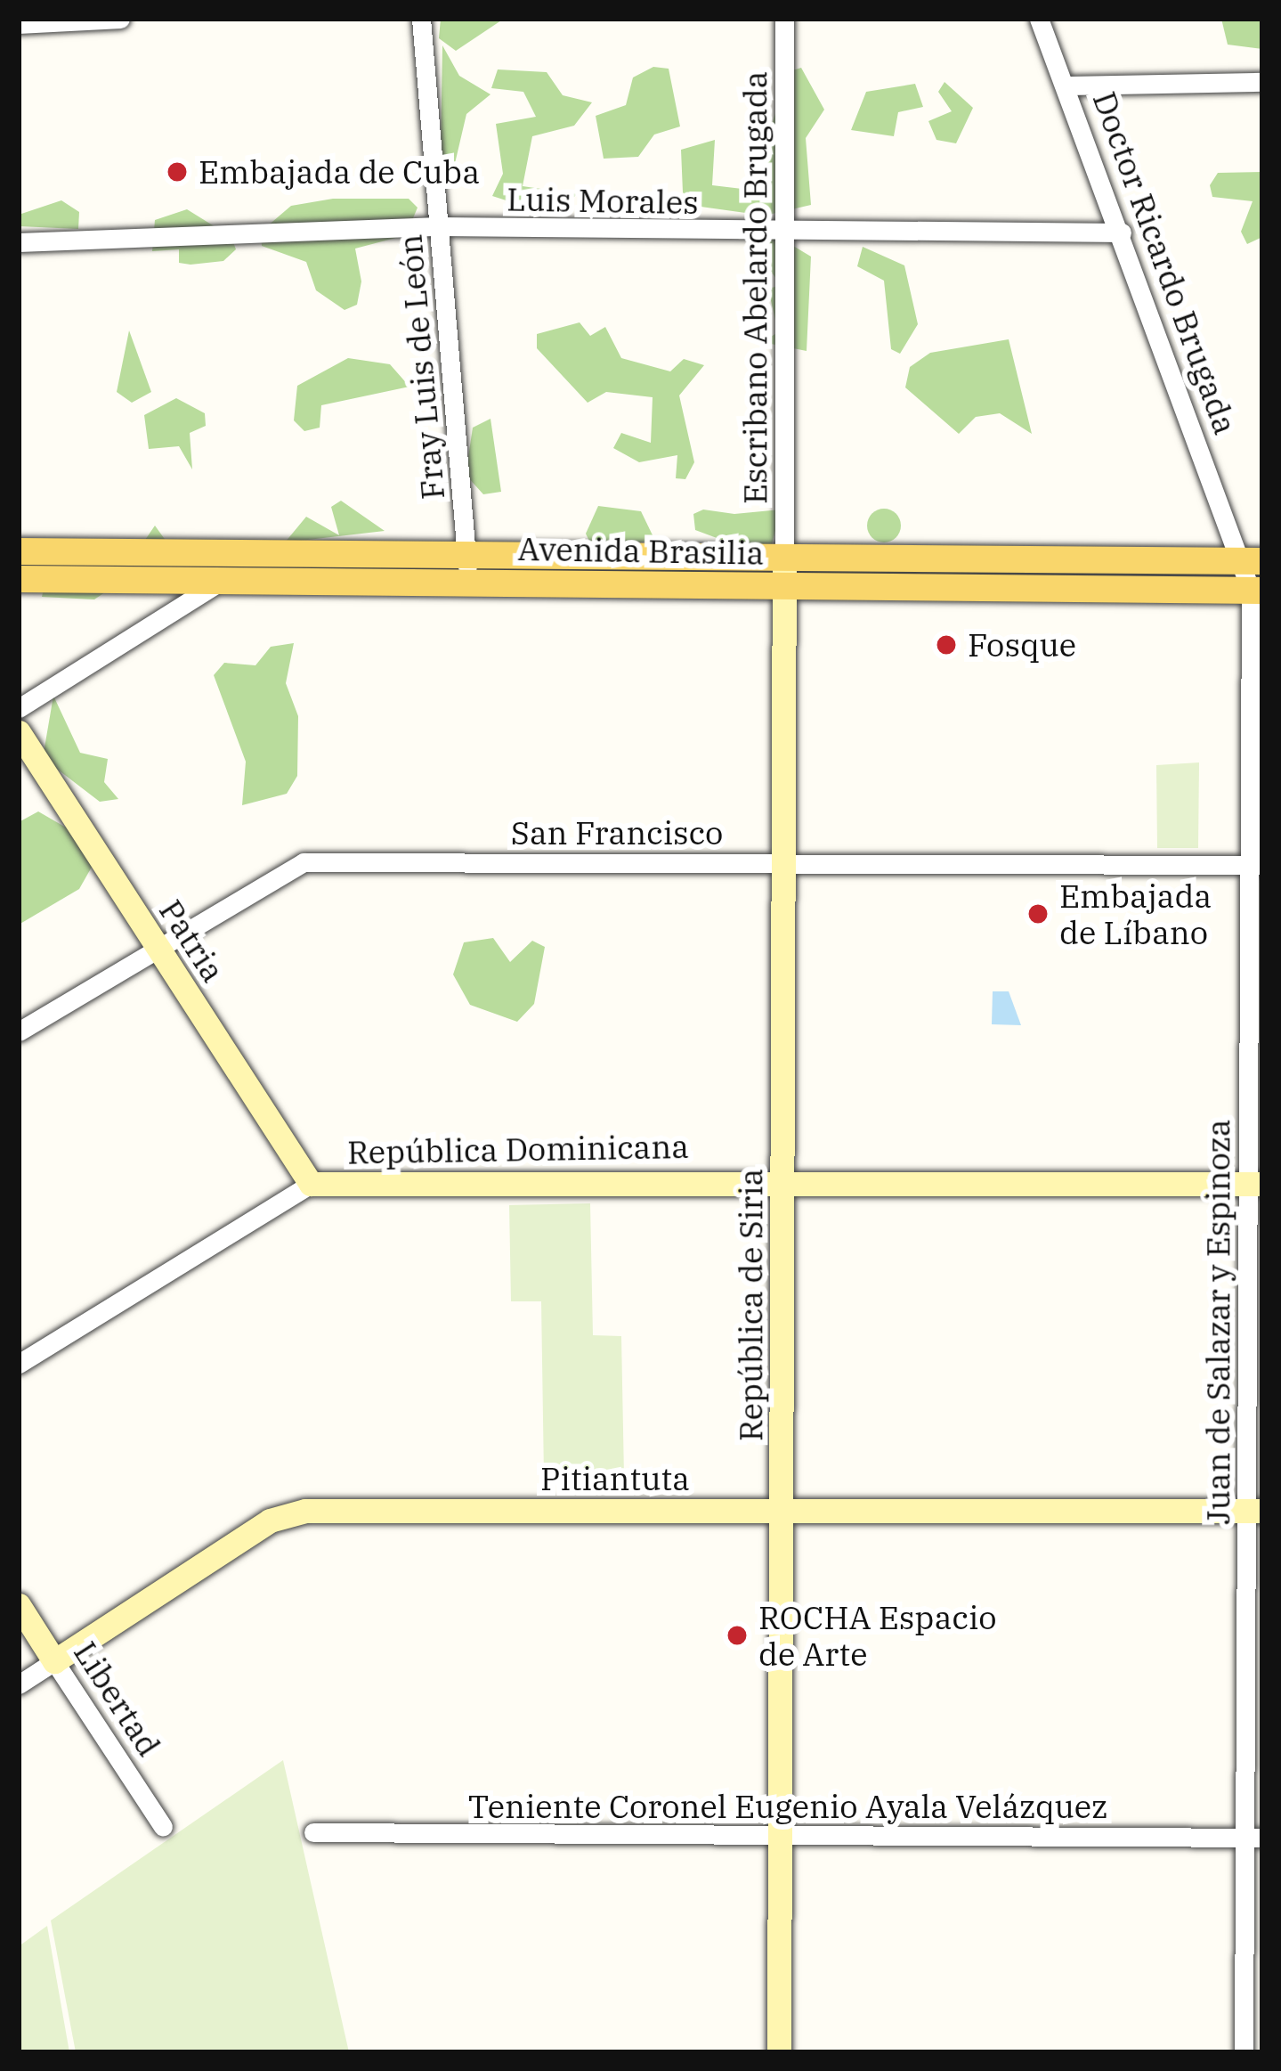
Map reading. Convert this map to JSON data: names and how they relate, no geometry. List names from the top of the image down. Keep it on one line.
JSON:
{"streets":{"main road":["Avenida Brasilia"],"street":["Luis Morales","Doctor Ricardo Brugada","Escribano Abelardo Brugada","Fray Luis de León","San Francisco","Patria","República Dominicana","República de Siria","Juan de Salazar y Espinoza","Pitiantuta","Libertad","Teniente Coronel Eugenio Ayala Velázquez"]},"crossings":[["Luis Morales","Doctor Ricardo Brugada"],["Luis Morales","Escribano Abelardo Brugada"],["Luis Morales","Fray Luis de León"],["Doctor Ricardo Brugada","Avenida Brasilia"],["Doctor Ricardo Brugada","Juan de Salazar y Espinoza"],["Escribano Abelardo Brugada","Avenida Brasilia"],["Escribano Abelardo Brugada","República de Siria"],["Fray Luis de León","Avenida Brasilia"],["Avenida Brasilia","República de Siria"],["Avenida Brasilia","Juan de Salazar y Espinoza"],["San Francisco","Patria"],["San Francisco","República de Siria"],["San Francisco","Juan de Salazar y Espinoza"],["Patria","República Dominicana"],["República Dominicana","República de Siria"],["República Dominicana","Juan de Salazar y Espinoza"],["República de Siria","Pitiantuta"],["República de Siria","Teniente Coronel Eugenio Ayala Velázquez"],["Juan de Salazar y Espinoza","Pitiantuta"],["Juan de Salazar y Espinoza","Teniente Coronel Eugenio Ayala Velázquez"],["Pitiantuta","Libertad"]],"places":["Embajada de Cuba","Fosque","Embajada de Líbano","ROCHA Espacio de Arte"]}
